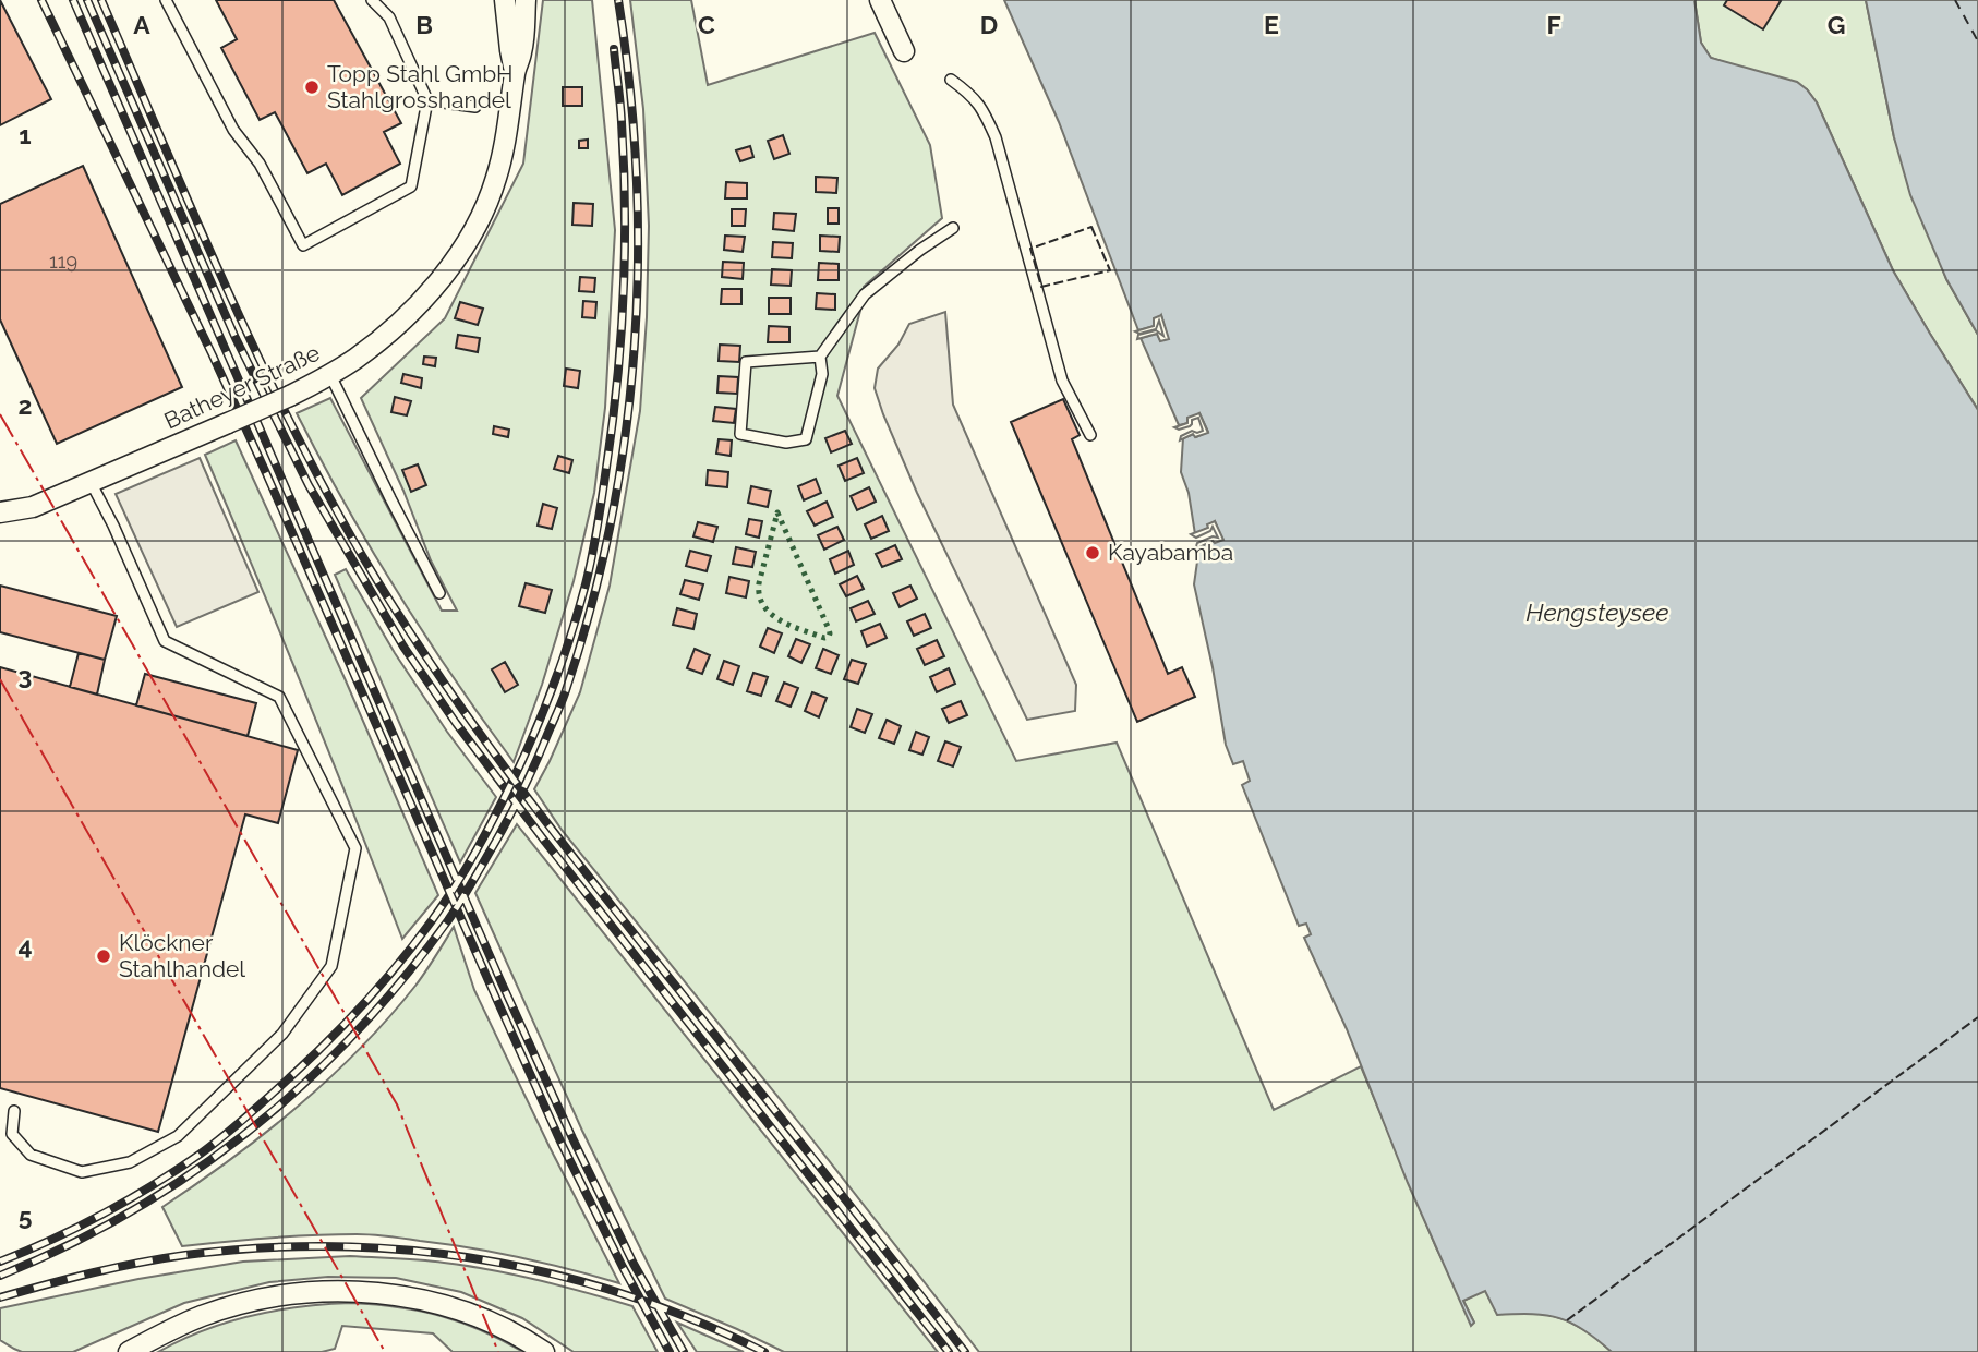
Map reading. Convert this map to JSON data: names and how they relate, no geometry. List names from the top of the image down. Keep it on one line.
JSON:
{"streets":{"street":["Batheyer Straße"]},"water":["Hengsteysee"],"places":["Topp Stahl GmbH Stahlgrosshandel","Kayabamba","Klöckner Stahlhandel"],"house_numbers":["119"],"grid":{"columns":["A","B","C","D","E","F","G"],"rows":["1","2","3","4","5"]}}
